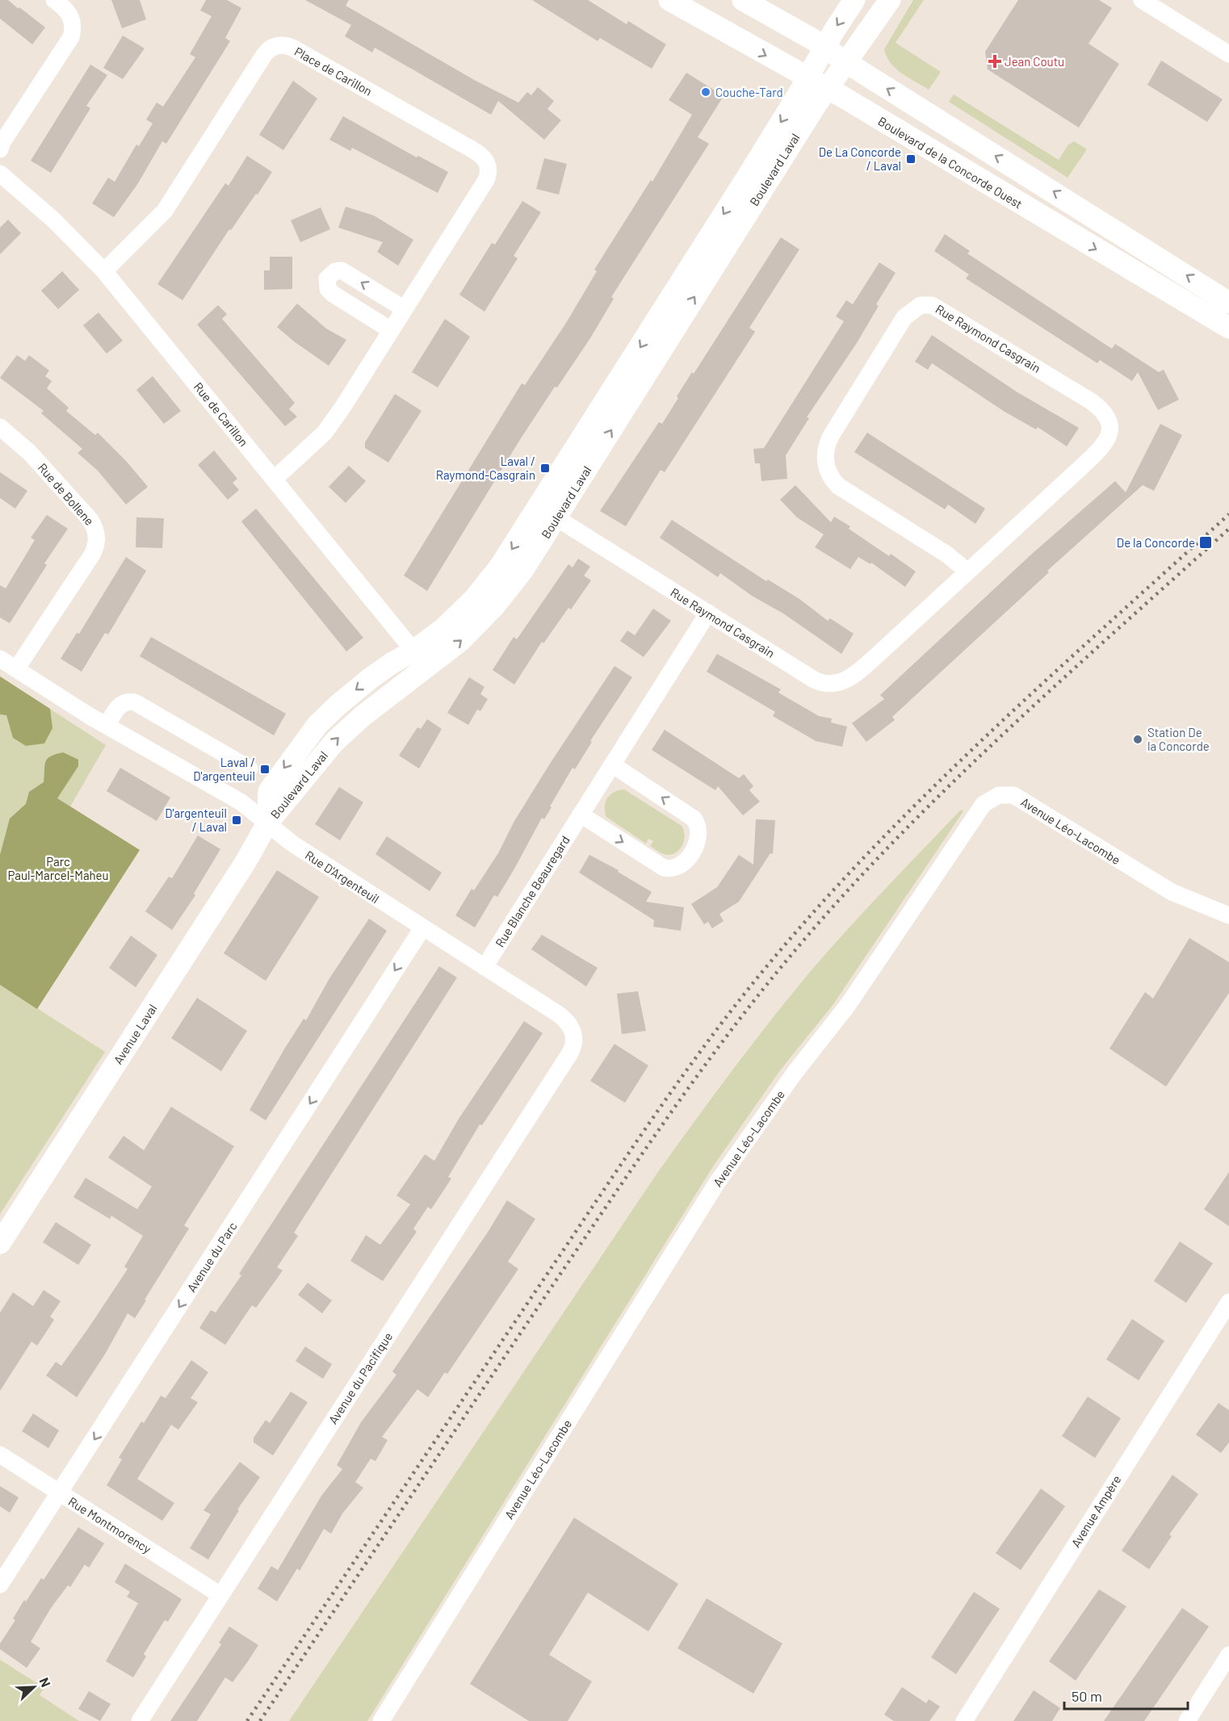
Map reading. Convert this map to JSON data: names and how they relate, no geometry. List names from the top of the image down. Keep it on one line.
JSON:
{"streets":{"street":["Place de Carillon","Boulevard de la Concorde Ouest","Boulevard Laval","Rue Raymond Casgrain","Rue de Carillon","Rue de Bollene","Avenue Léo-Lacombe","Rue D'Argenteuil","Rue Blanche Beauregard","Avenue Laval","Avenue du Parc","Avenue du Pacifique","Avenue Ampère","Rue Montmorency"]},"crossings":[["Place de Carillon","Rue de Carillon"],["Boulevard de la Concorde Ouest","Boulevard Laval"],["Boulevard Laval","Rue Raymond Casgrain"],["Boulevard Laval","Rue de Carillon"],["Boulevard Laval","Rue D'Argenteuil"],["Boulevard Laval","Avenue Laval"],["Rue Raymond Casgrain","Rue Blanche Beauregard"],["Rue de Bollene","Rue D'Argenteuil"],["Rue D'Argenteuil","Rue Blanche Beauregard"],["Rue D'Argenteuil","Avenue Laval"],["Rue D'Argenteuil","Avenue du Parc"],["Rue D'Argenteuil","Avenue du Pacifique"],["Avenue du Parc","Rue Montmorency"],["Avenue du Pacifique","Rue Montmorency"]],"one_way":["Avenue du Parc"],"parks":["Parc Paul-Marcel-Maheu"],"places":{"health":["Jean Coutu"],"other":["Couche-Tard","Station De la Concorde"],"transit":["De La Concorde / Laval","Laval / Raymond-Casgrain","De la Concorde","Laval / D'argenteuil","D'argenteuil / Laval"]},"scale_bar":"50 m","north":"top right"}
